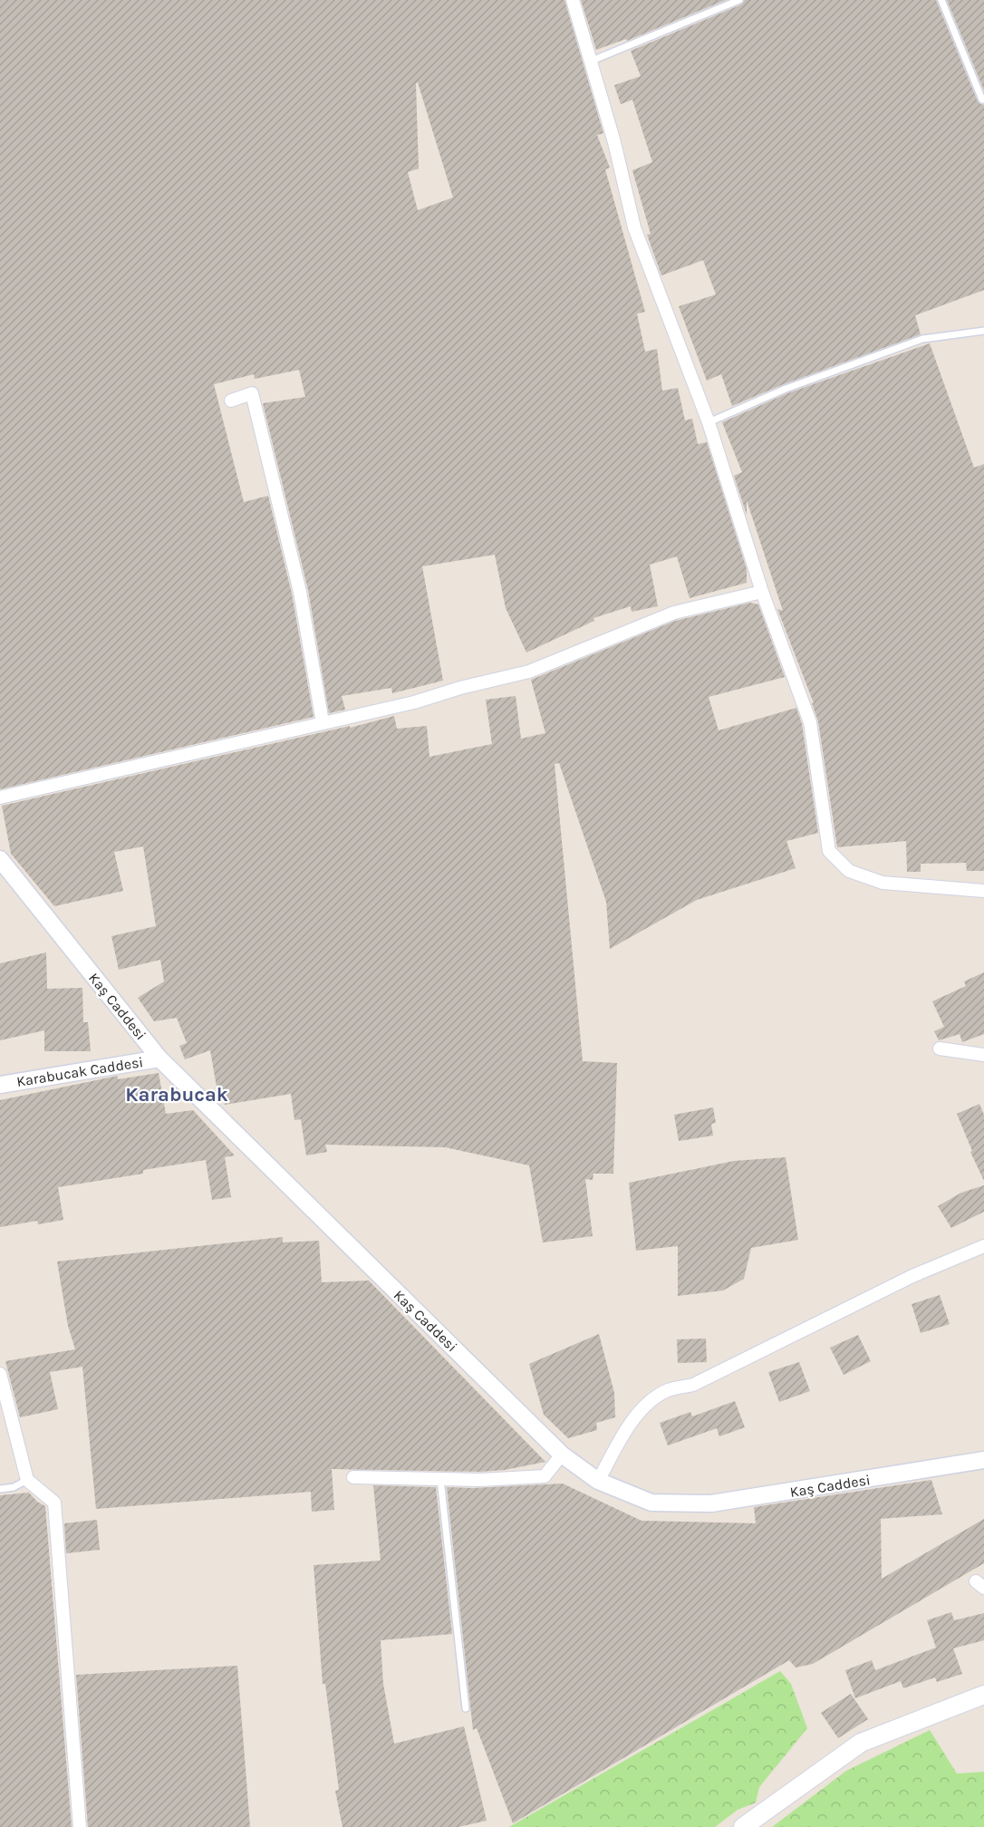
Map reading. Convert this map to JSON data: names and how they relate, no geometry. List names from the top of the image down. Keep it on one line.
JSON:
{"streets":{"street":["Kaş Caddesi","Karabucak Caddesi"]},"crossings":[["Kaş Caddesi","Karabucak Caddesi"]],"districts":["Karabucak"]}
